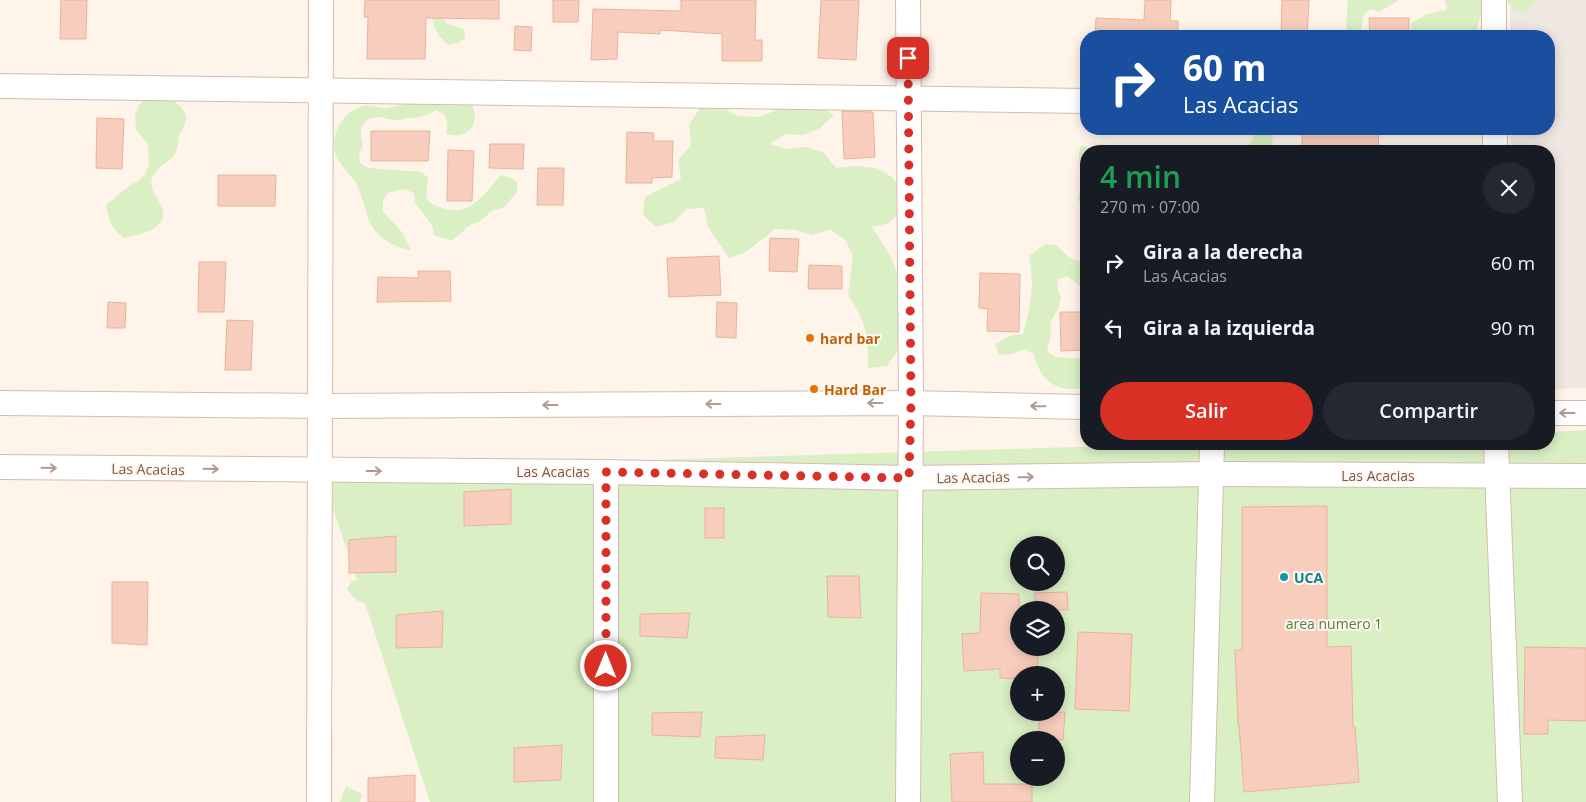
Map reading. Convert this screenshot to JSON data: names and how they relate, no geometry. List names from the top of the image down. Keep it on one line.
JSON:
{"streets":{"street":["Las Acacias"]},"parks":["area numero 1"],"places":["hard bar","Hard Bar","UCA"],"page":{"turn":["60 m","Las Acacias"],"heading":["4 min","270 m · 07:00"],"list":[{"name":"Gira a la derecha","note":"Las Acacias","value":"60 m"},{"name":"Gira a la izquierda","value":"90 m"}],"buttons":["Salir","Compartir"],"map_buttons":["+","−"]}}
